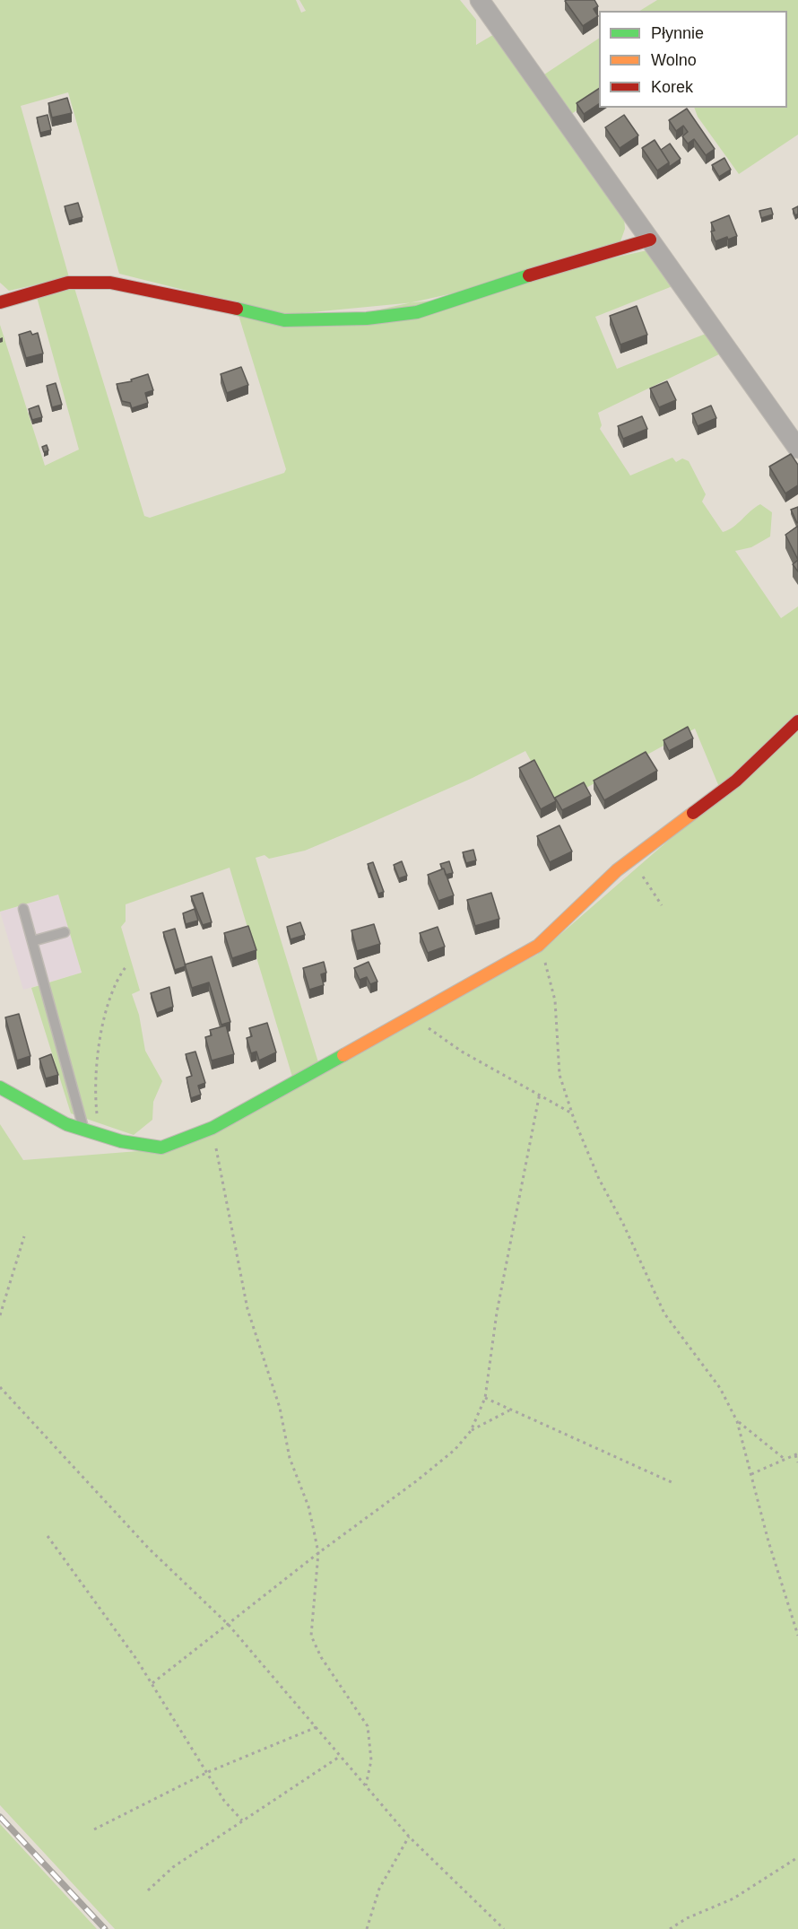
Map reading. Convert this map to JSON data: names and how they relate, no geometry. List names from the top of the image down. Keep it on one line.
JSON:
{"legend":["Płynnie","Wolno","Korek"]}
